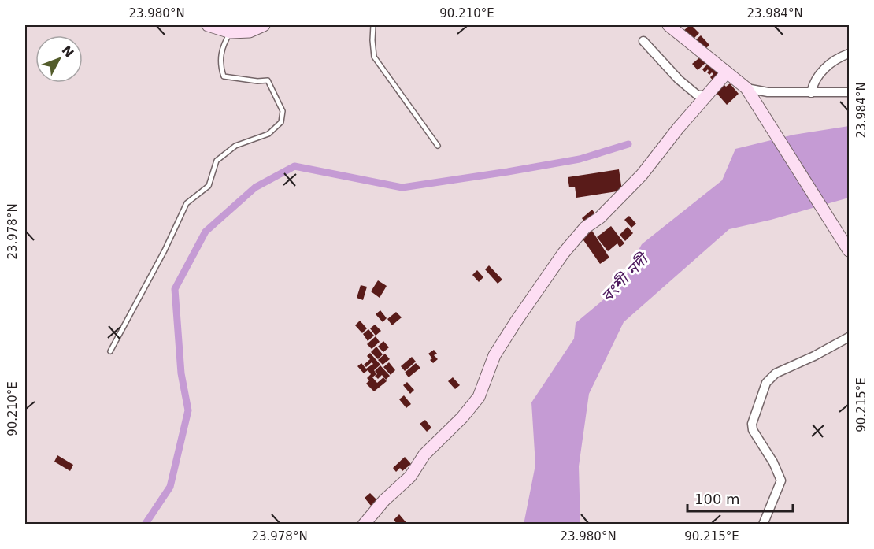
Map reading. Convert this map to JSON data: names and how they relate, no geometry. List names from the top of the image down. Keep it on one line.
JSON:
{"water":["বংশী নদী"],"scale_bar":"100 m","north":"top right","coordinates":["23.980°N","90.210°E","23.984°N","23.978°N","90.215°E"]}
